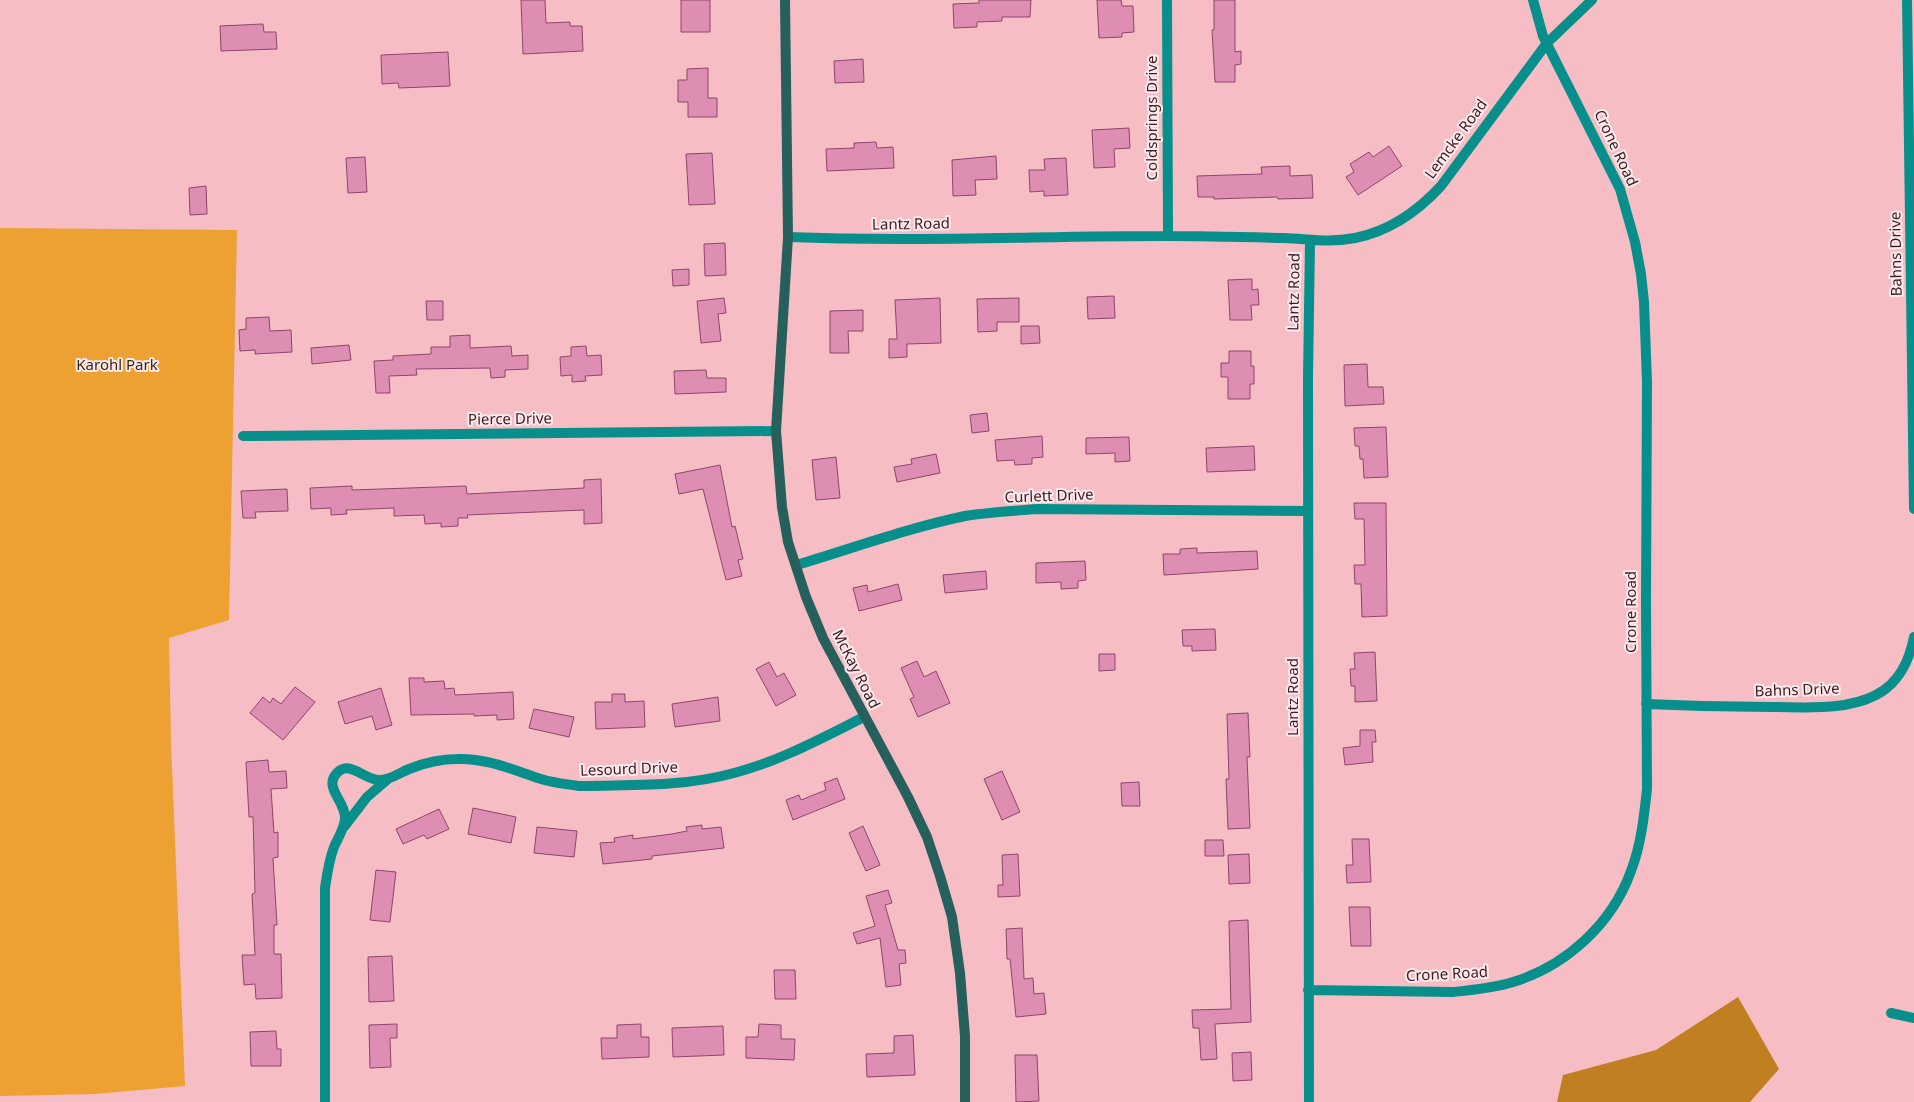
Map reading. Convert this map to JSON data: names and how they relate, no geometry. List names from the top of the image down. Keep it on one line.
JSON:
{"streets":{"street":["Coldsprings Drive","Lemcke Road","Crone Road","Lantz Road","Bahns Drive","Pierce Drive","Curlett Drive","McKay Road","Lesourd Drive"]},"crossings":[["Coldsprings Drive","Lantz Road"],["Lemcke Road","Crone Road"],["Lemcke Road","Lantz Road"],["Crone Road","Lantz Road"],["Crone Road","Bahns Drive"],["Lantz Road","Curlett Drive"],["Lantz Road","McKay Road"],["Pierce Drive","McKay Road"],["Curlett Drive","McKay Road"],["McKay Road","Lesourd Drive"]],"parks":["Karohl Park"]}
